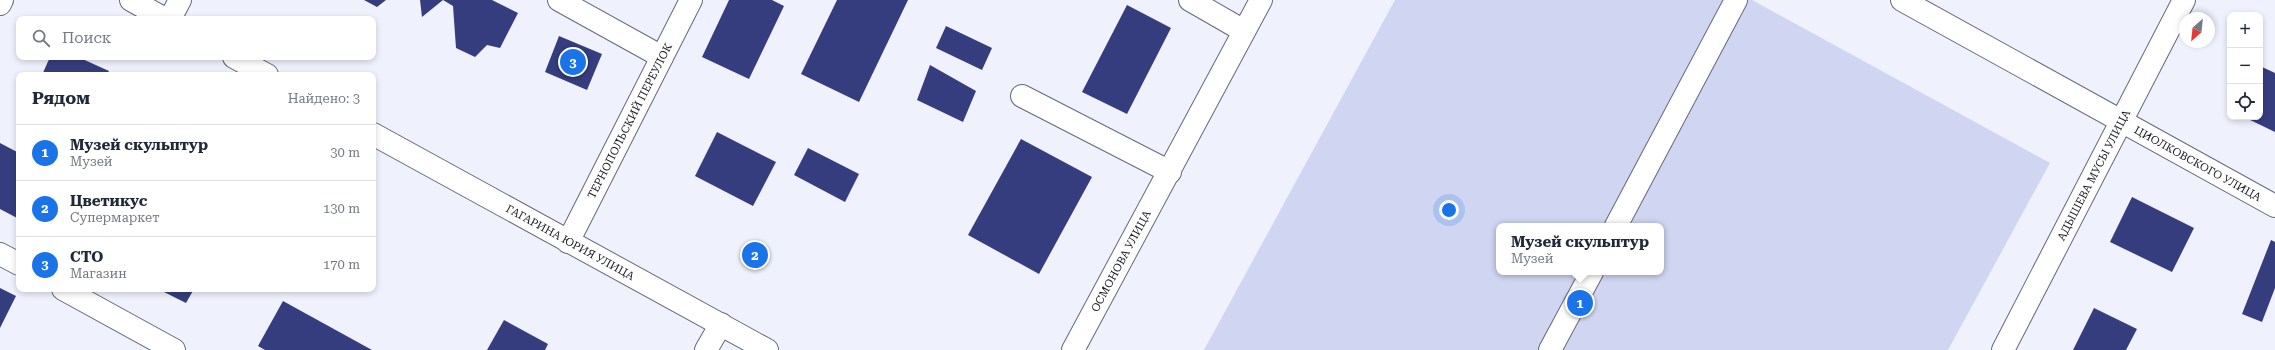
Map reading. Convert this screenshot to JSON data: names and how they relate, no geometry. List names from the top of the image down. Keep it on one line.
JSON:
{"streets":{"street":["ТЕРНОПОЛЬСКИЙ ПЕРЕУЛОК","ЦИОЛКОВСКОГО УЛИЦА","АДЫШЕВА МУСЫ УЛИЦА","ГАГАРИНА ЮРИЯ УЛИЦА","ОСМОНОВА УЛИЦА"]},"crossings":[["ТЕРНОПОЛЬСКИЙ ПЕРЕУЛОК","ГАГАРИНА ЮРИЯ УЛИЦА"],["ЦИОЛКОВСКОГО УЛИЦА","АДЫШЕВА МУСЫ УЛИЦА"]],"north":"bottom left","page":{"map_buttons":["+","−"],"search":"Поиск","pins":["3","2","1"],"heading":["Рядом","Найдено: 3"],"list":[{"mark":"1","name":"Музей скульптур","note":"Музей","value":"30 m"},{"mark":"2","name":"Цветикус","note":"Супермаркет","value":"130 m"},{"mark":"3","name":"СТО","note":"Магазин","value":"170 m"}],"popup":["Музей скульптур","Музей"]}}
